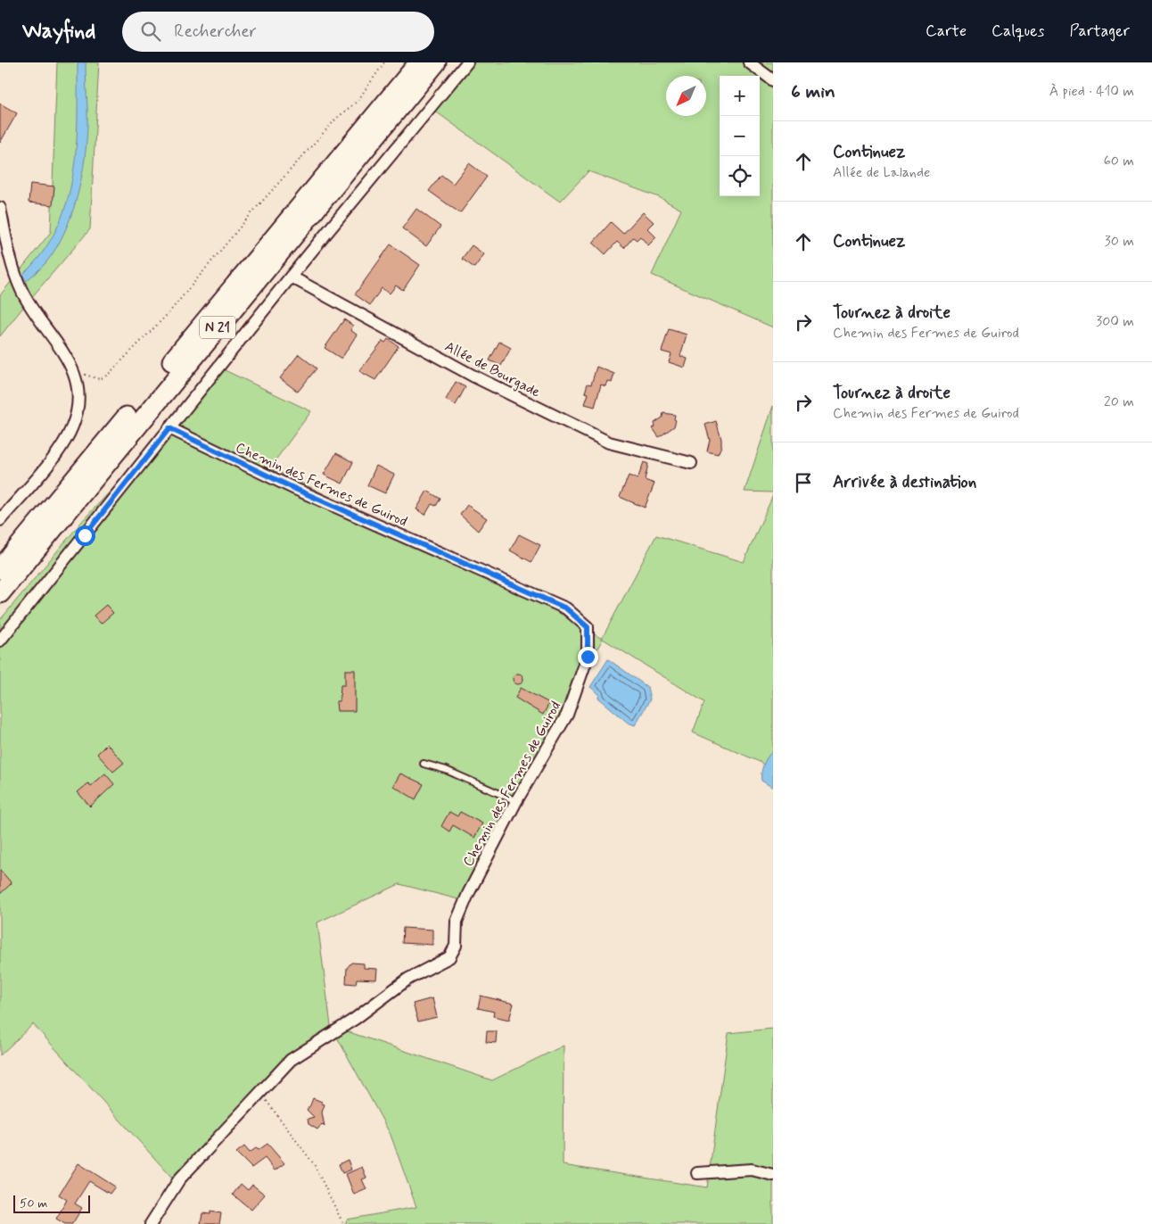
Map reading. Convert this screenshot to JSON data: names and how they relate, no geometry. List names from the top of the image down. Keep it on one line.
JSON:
{"streets":{"highway":["N 21"],"street":["Allée de Bourgade","Chemin des Fermes de Guirod"]},"scale_bar":"50 m","north":"bottom left","page":{"header":"Wayfind","search":"Rechercher","nav":["Carte","Calques","Partager"],"heading":["6 min","À pied · 410 m"],"map_buttons":["+","−"],"list":[["Continuez","Allée de Lalande","60 m"],["Continuez","30 m"],["Tournez à droite","Chemin des Fermes de Guirod","300 m"],["Tournez à droite","Chemin des Fermes de Guirod","20 m"],"Arrivée à destination"],"scale":"50 m"}}
